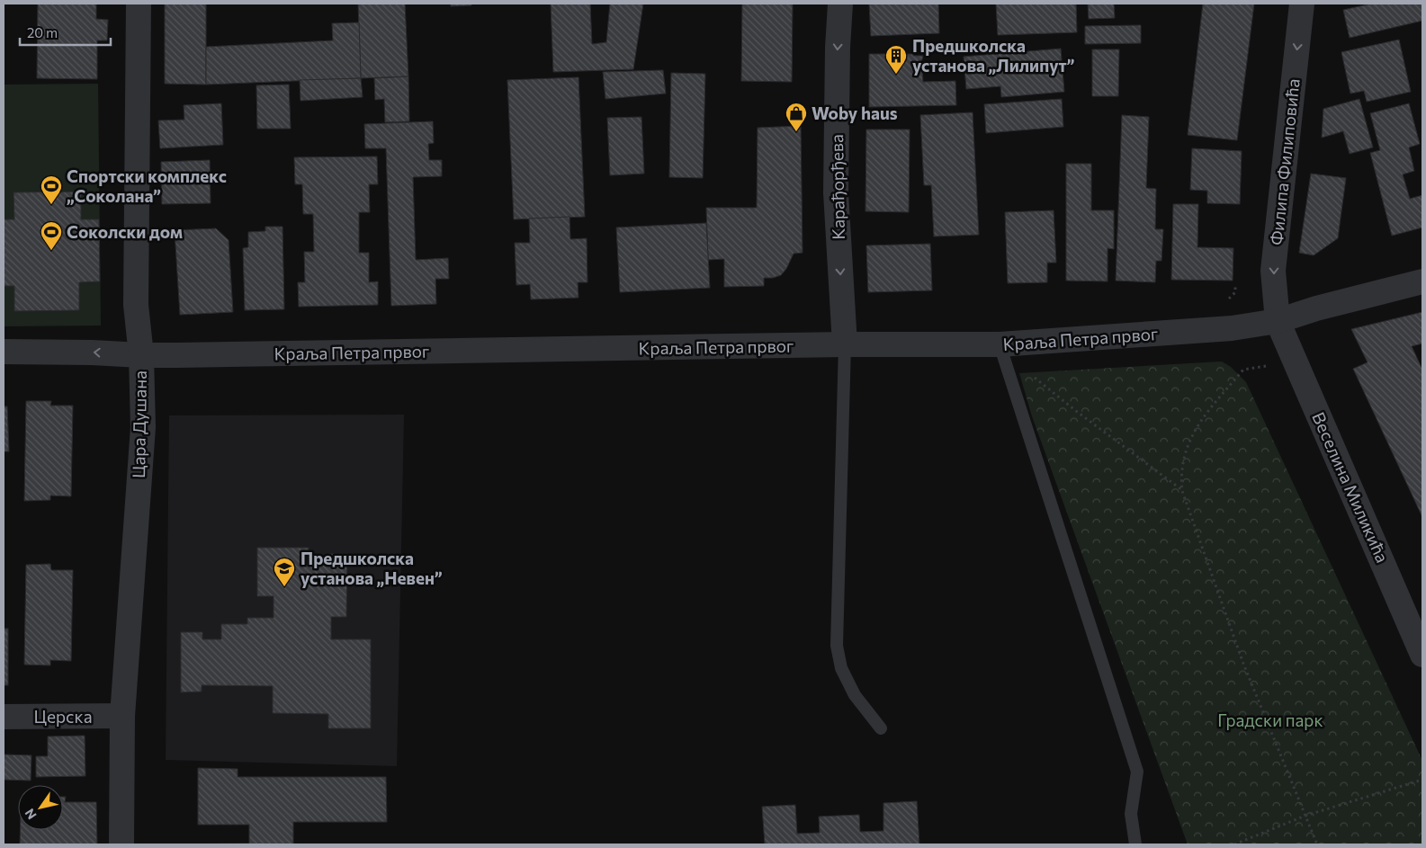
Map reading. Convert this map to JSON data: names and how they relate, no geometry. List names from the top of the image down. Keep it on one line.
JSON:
{"streets":{"street":["Филипа Филиповића","Карађорђева","Краља Петра првог","Цара Душана","Веселина Миликића","Церска"]},"crossings":[["Филипа Филиповића","Краља Петра првог"],["Филипа Филиповића","Веселина Миликића"],["Карађорђева","Краља Петра првог"],["Краља Петра првог","Цара Душана"],["Краља Петра првог","Веселина Миликића"],["Цара Душана","Церска"]],"one_way":["Филипа Филиповића","Карађорђева"],"parks":["Градски парк"],"places":{"building":["Предшколска установа „Лилипут”"],"shop":["Woby haus"],"sports":["Спортски комплекс „Соколана”","Соколски дом"],"school or university":["Предшколска установа „Невен”"]},"scale_bar":"20 m","north":"bottom left"}
